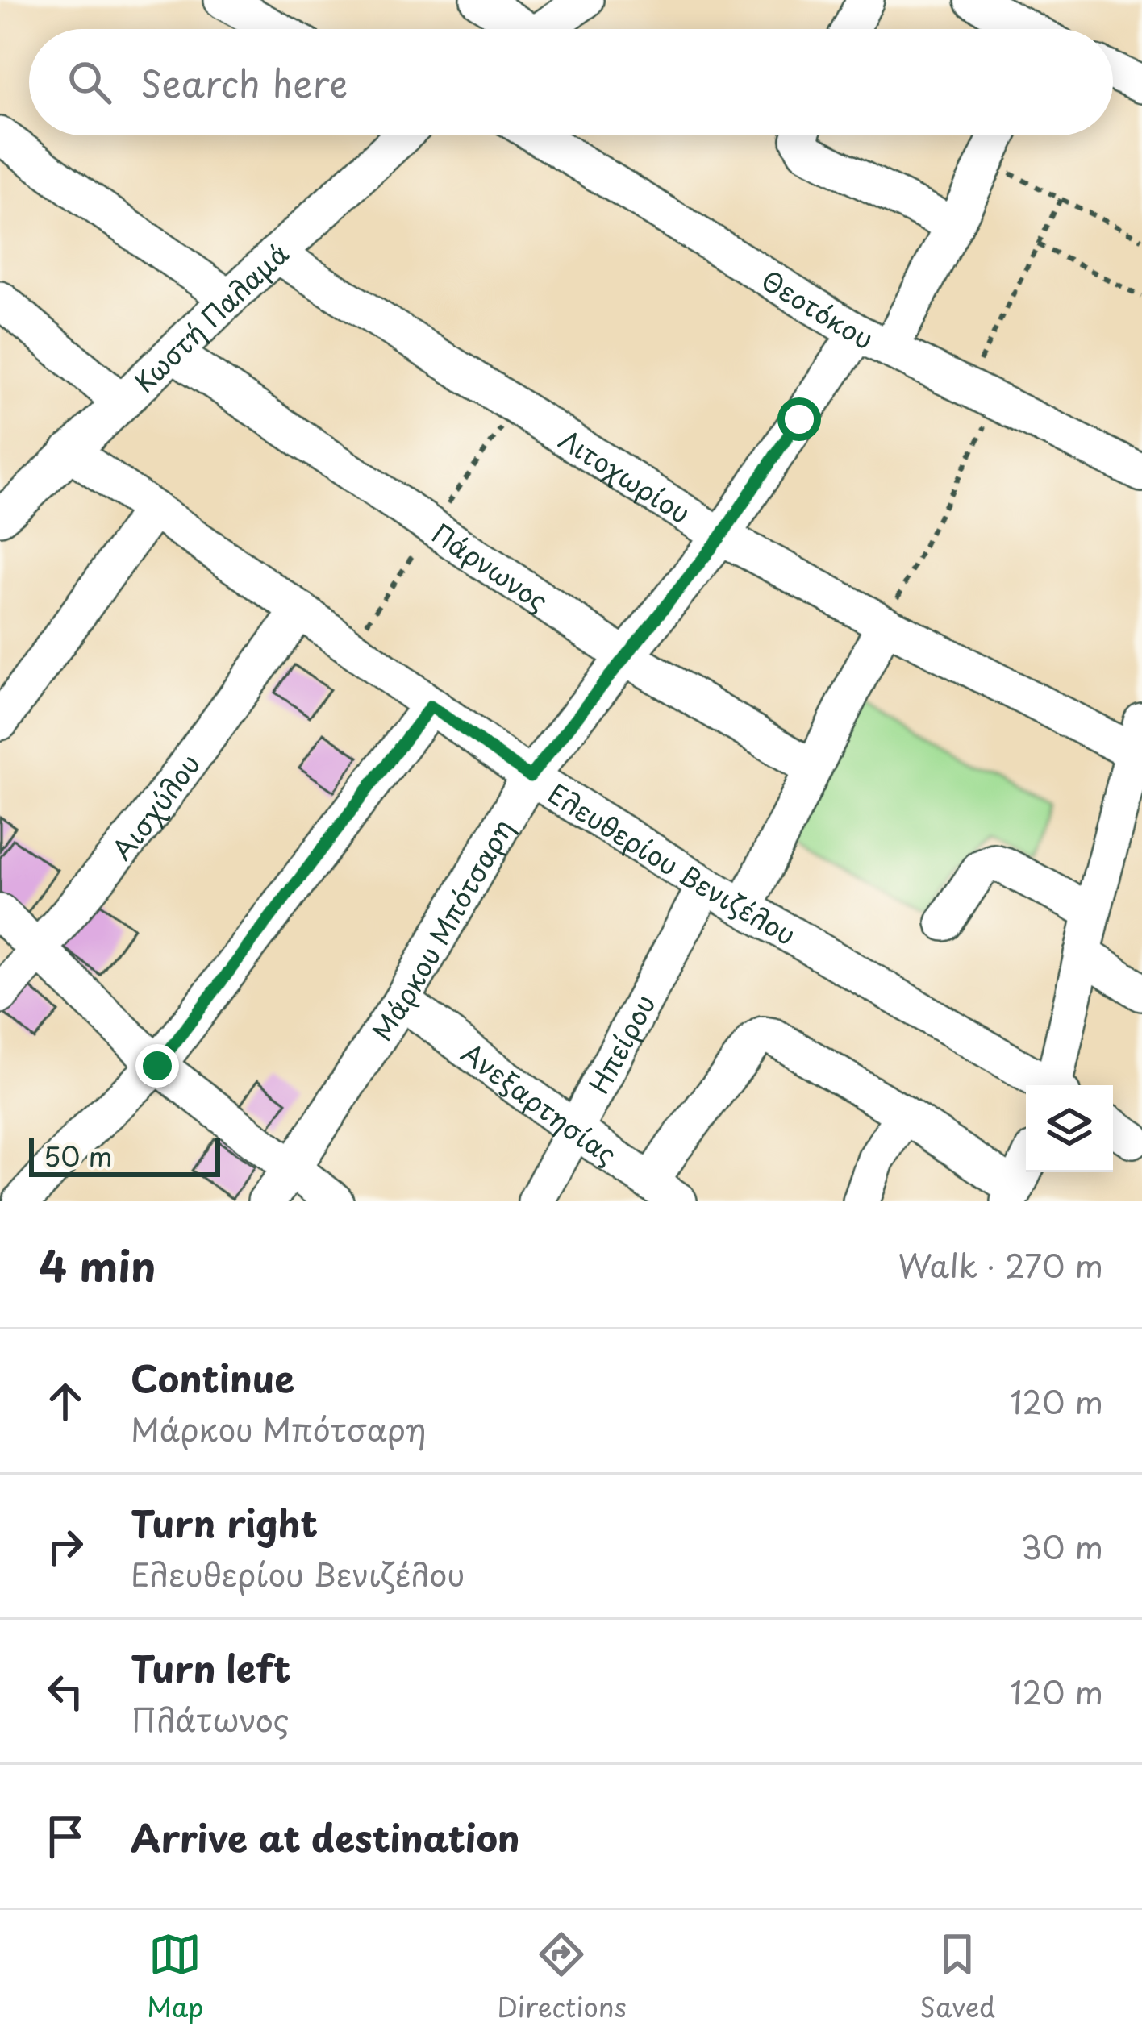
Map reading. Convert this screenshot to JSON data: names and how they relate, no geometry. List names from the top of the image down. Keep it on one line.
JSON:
{"streets":{"street":["Θεοτόκου","Κωστή Παλαμά","Λιτοχωρίου","Πάρνωνος","Αισχύλου","Ελευθερίου Βενιζέλου","Μάρκου Μπότσαρη","Ηπείρου","Ανεξαρτησίας"]},"crossings":[["Θεοτόκου","Μάρκου Μπότσαρη"],["Κωστή Παλαμά","Λιτοχωρίου"],["Κωστή Παλαμά","Πάρνωνος"],["Κωστή Παλαμά","Ελευθερίου Βενιζέλου"],["Λιτοχωρίου","Μάρκου Μπότσαρη"],["Πάρνωνος","Μάρκου Μπότσαρη"],["Αισχύλου","Ελευθερίου Βενιζέλου"],["Ελευθερίου Βενιζέλου","Μάρκου Μπότσαρη"],["Ελευθερίου Βενιζέλου","Ηπείρου"],["Μάρκου Μπότσαρη","Ανεξαρτησίας"],["Ηπείρου","Ανεξαρτησίας"]],"scale_bar":"50 m","page":{"search":"Search here","scale":"50 m","heading":["4 min","Walk · 270 m"],"list":[["Continue","Μάρκου Μπότσαρη","120 m"],["Turn right","Ελευθερίου Βενιζέλου","30 m"],["Turn left","Πλάτωνος","120 m"],"Arrive at destination"],"nav":["Map","Directions","Saved"]}}
